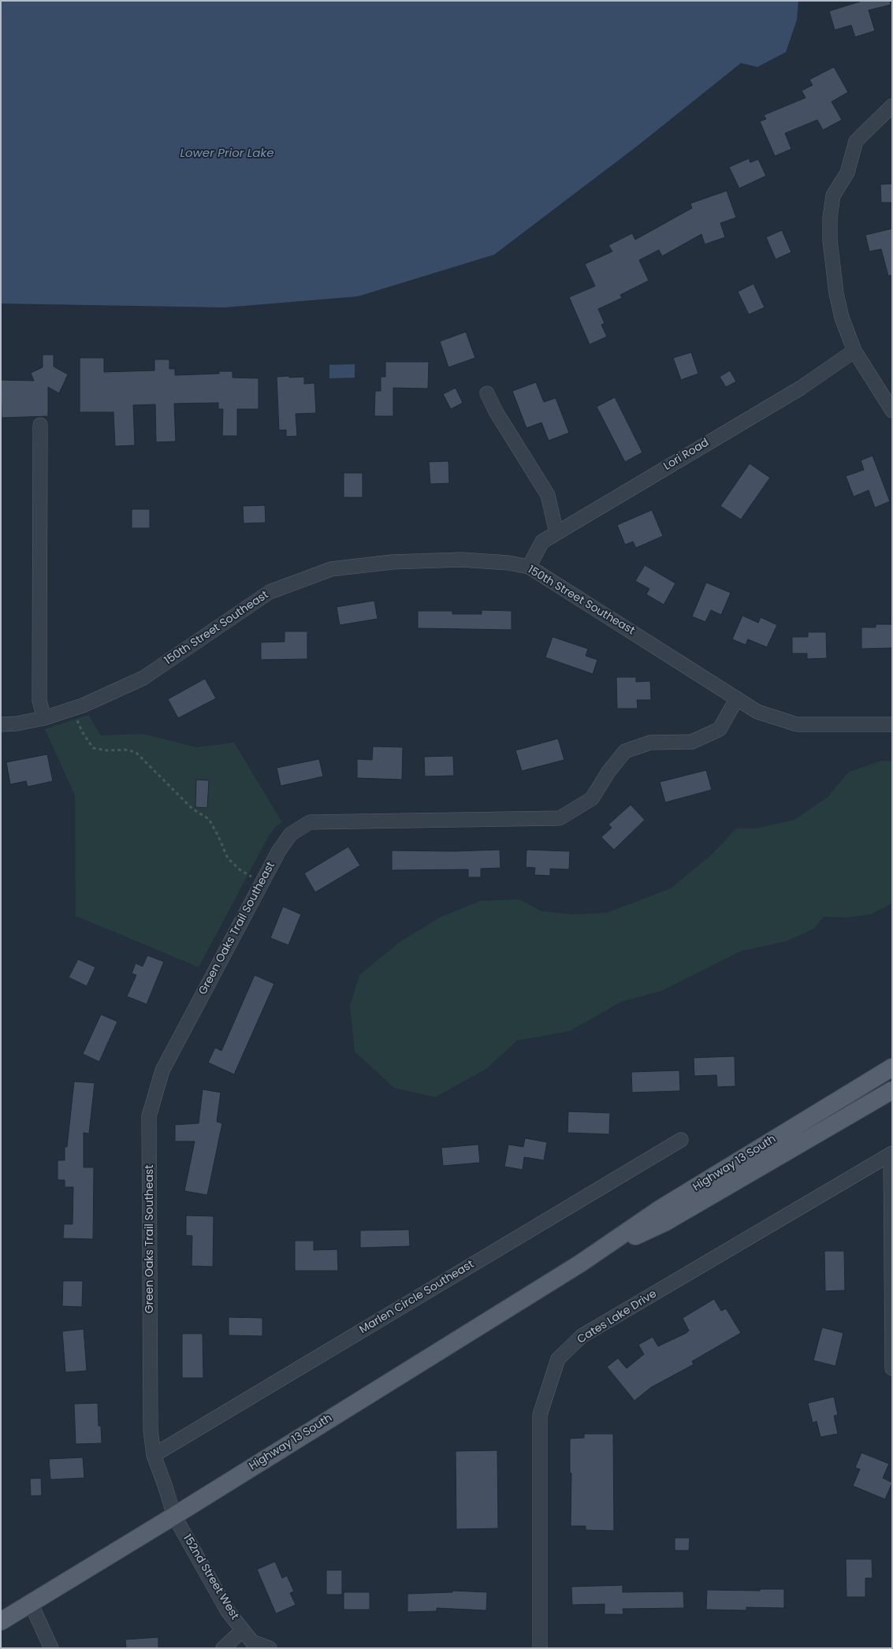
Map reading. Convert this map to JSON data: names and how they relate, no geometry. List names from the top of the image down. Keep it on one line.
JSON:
{"streets":{"main road":["Highway 13 South"],"street":["Lori Road","150th Street Southeast","Green Oaks Trail Southeast","Marlen Circle Southeast","Cates Lake Drive","152nd Street West"]},"crossings":[["Lori Road","150th Street Southeast"],["150th Street Southeast","Green Oaks Trail Southeast"],["Green Oaks Trail Southeast","Highway 13 South"],["Green Oaks Trail Southeast","Marlen Circle Southeast"],["Green Oaks Trail Southeast","152nd Street West"],["Highway 13 South","152nd Street West"]],"water":["Lower Prior Lake"]}
